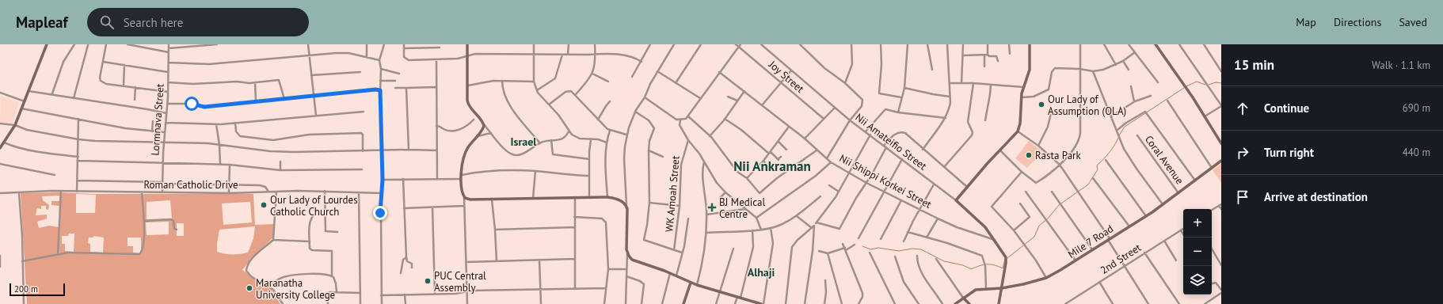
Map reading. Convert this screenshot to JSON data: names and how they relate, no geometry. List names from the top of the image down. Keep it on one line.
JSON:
{"streets":{"street":["Joy Street","Lormnava Street","Nii Amateifio Street","Coral Avenue","Nii Shippi Korkei Street","Roman Catholic Drive","WK Amoah Street","Mile 7 Road","2nd Street"]},"crossings":[["Lormnava Street","Roman Catholic Drive"],["Nii Amateifio Street","Nii Shippi Korkei Street"],["Nii Amateifio Street","Mile 7 Road"],["Coral Avenue","Mile 7 Road"]],"districts":["Israel","Nii Ankraman","Alhaji"],"places":{"other":["Our Lady of Assumption (OLA)","Rasta Park","Our Lady of Lourdes Catholic Church","PUC Central Assembly","Maranatha University College"],"health":["BJ Medical Centre"]},"scale_bar":"200 m","page":{"header":"Mapleaf","search":"Search here","nav":["Map","Directions","Saved"],"heading":["15 min","Walk · 1.1 km"],"list":[["Continue","690 m"],["Turn right","440 m"],"Arrive at destination"],"map_buttons":["+","−"],"scale":"200 m"}}
